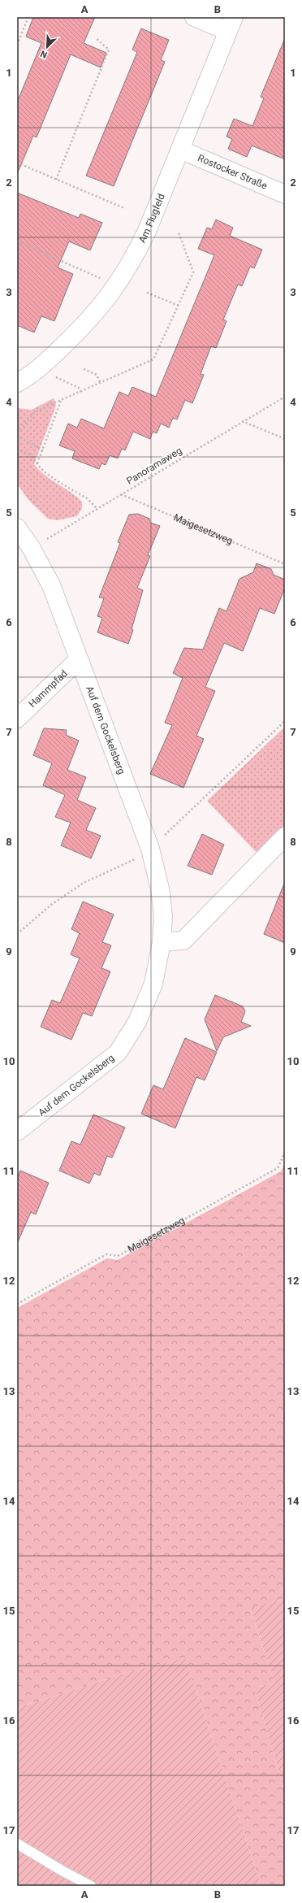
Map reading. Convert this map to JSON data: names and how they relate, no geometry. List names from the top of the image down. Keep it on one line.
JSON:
{"streets":{"street":["Rostocker Straße","Am Flugfeld","Hammpfad","Auf dem Gockelsberg"],"path":["Panoramaweg","Maigesetzweg"]},"crossings":[["Rostocker Straße","Am Flugfeld"],["Panoramaweg","Maigesetzweg"],["Panoramaweg","Auf dem Gockelsberg"],["Hammpfad","Auf dem Gockelsberg"]],"north":"bottom left","grid":{"columns":["A","B"],"rows":["1","2","3","4","5","6","7","8","9","10","11","12","13","14","15","16","17"]}}
